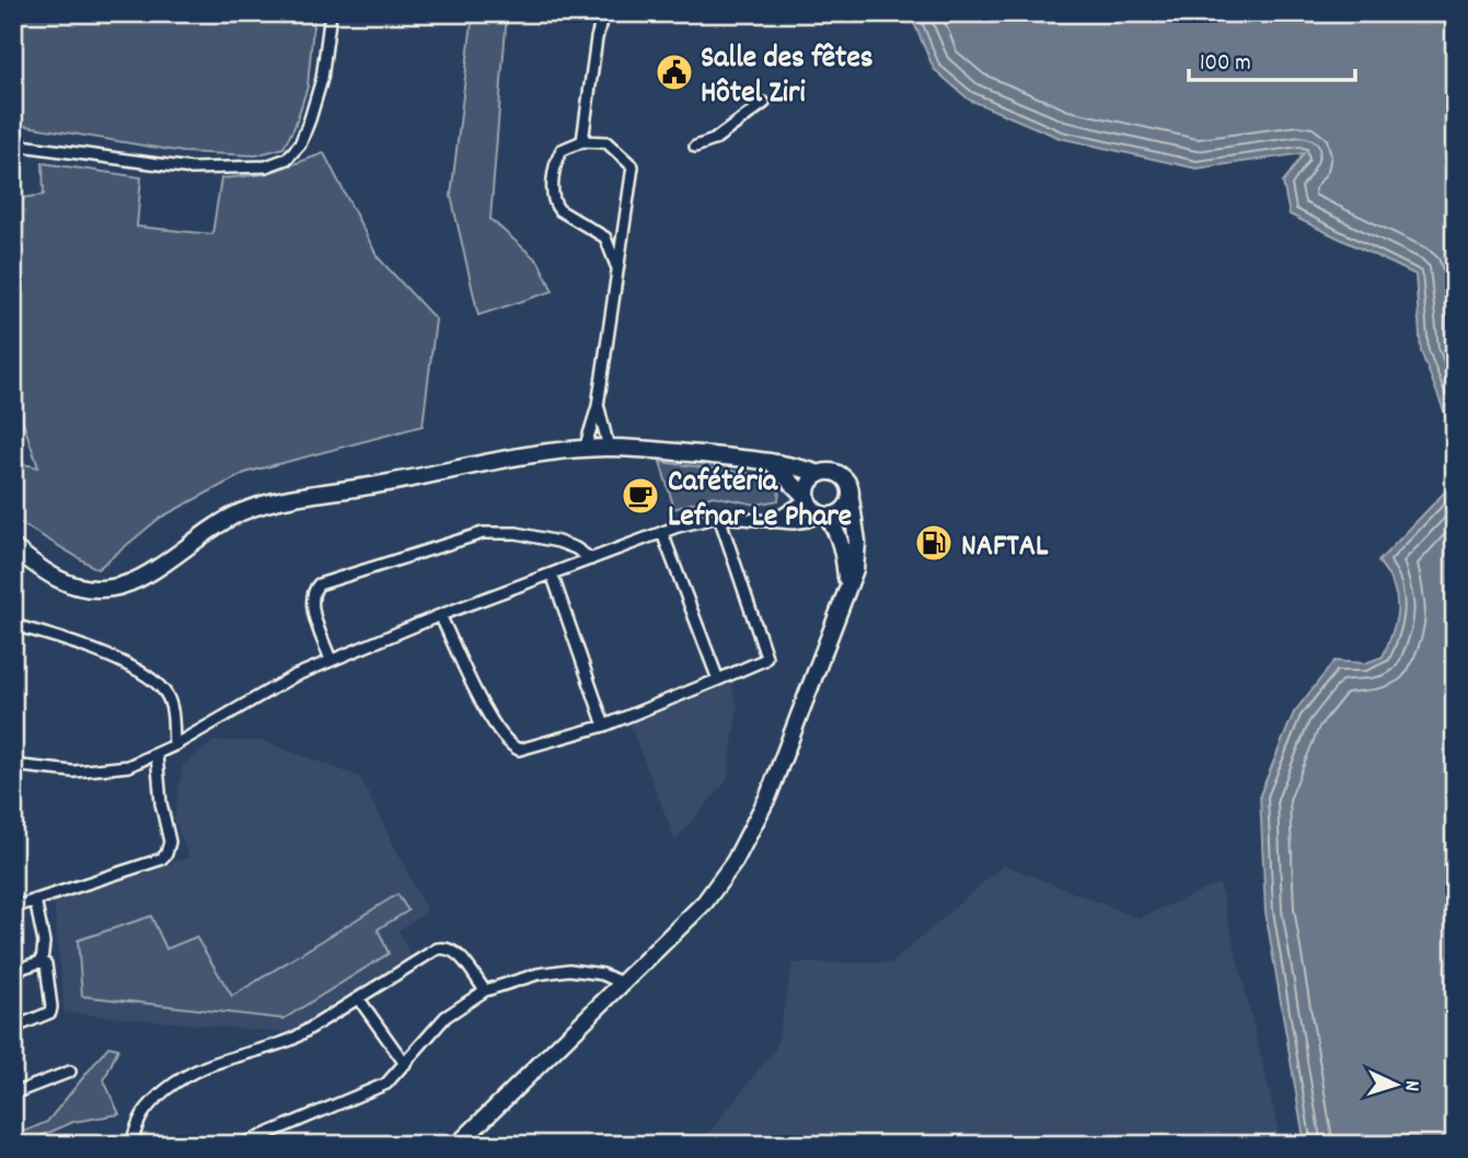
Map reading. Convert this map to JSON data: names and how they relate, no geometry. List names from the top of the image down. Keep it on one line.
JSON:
{"places":{"public building":["Salle des fêtes Hôtel Ziri"],"cafe":["Cafétéria Lefnar Le Phare"],"fuel station":["NAFTAL"]},"scale_bar":"100 m","north":"right"}
